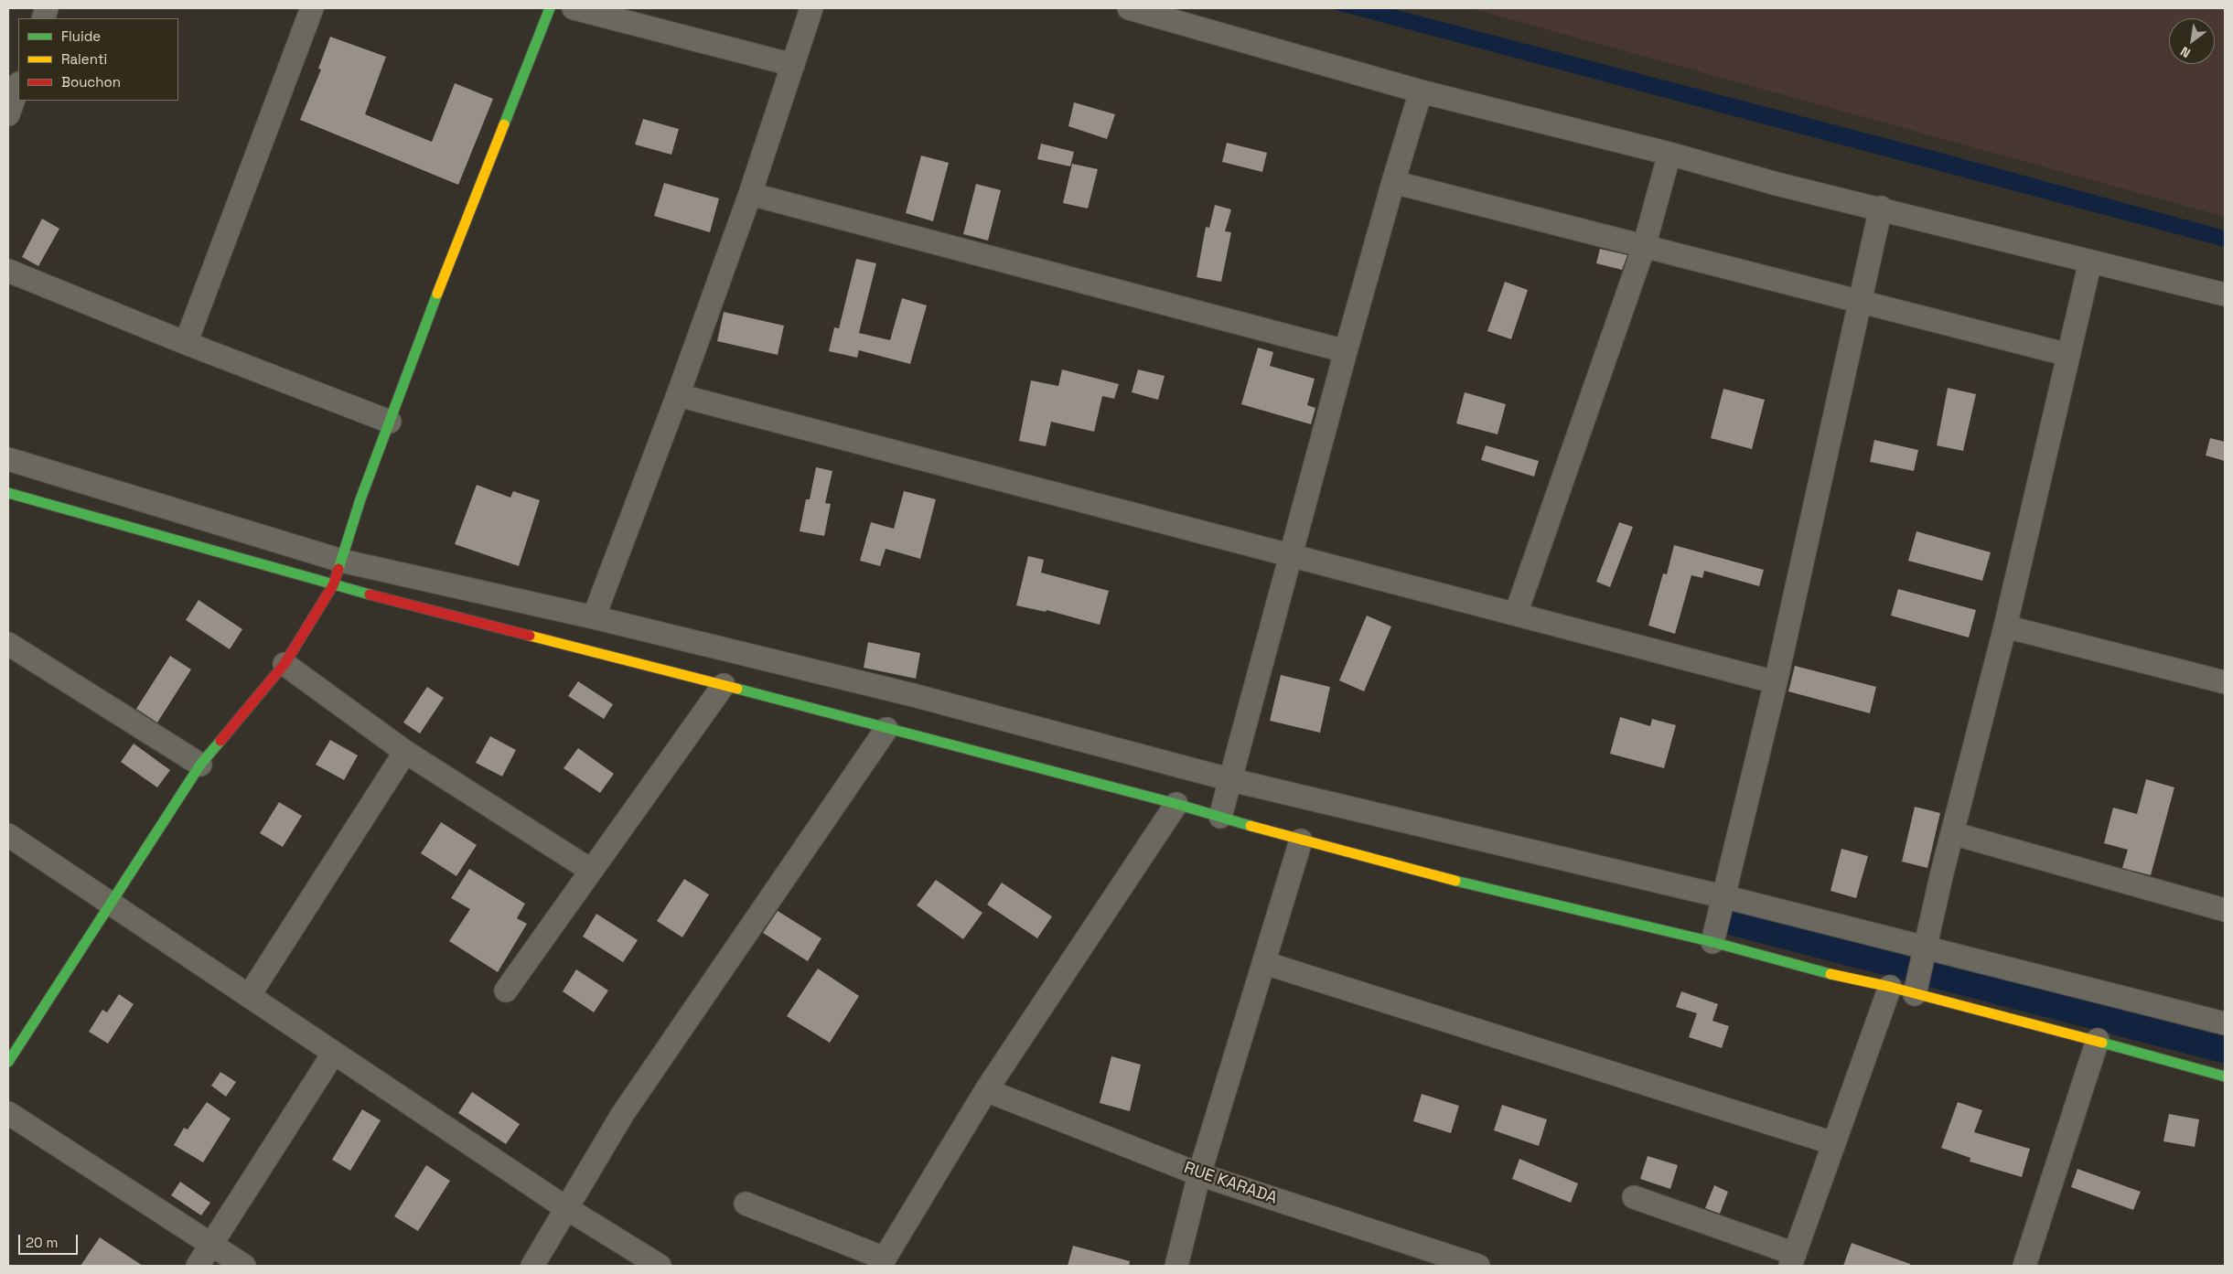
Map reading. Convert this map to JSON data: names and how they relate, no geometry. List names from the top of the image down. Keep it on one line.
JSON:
{"streets":{"street":["RUE KARADA"]},"legend":["Fluide","Ralenti","Bouchon"],"scale_bar":"20 m","north":"bottom left"}
